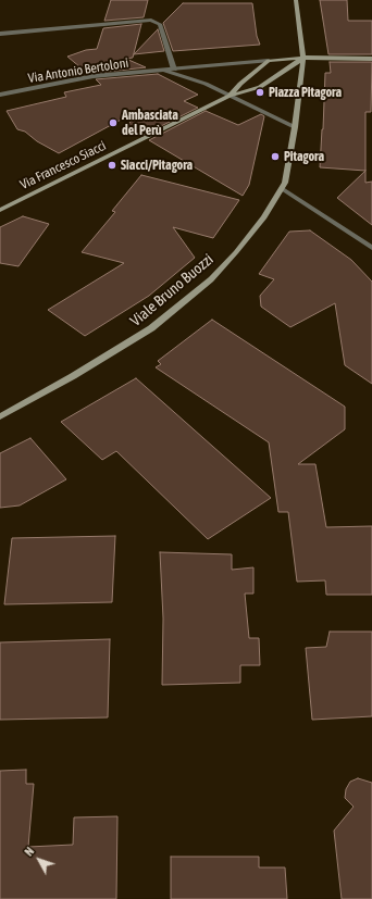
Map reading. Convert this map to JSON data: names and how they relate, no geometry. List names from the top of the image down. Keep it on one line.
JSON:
{"streets":{"street":["Via Antonio Bertoloni","Via Francesco Siacci","Viale Bruno Buozzi"]},"places":["Piazza Pitagora","Ambasciata del Perù","Pitagora","Siacci/Pitagora"],"north":"top left"}
